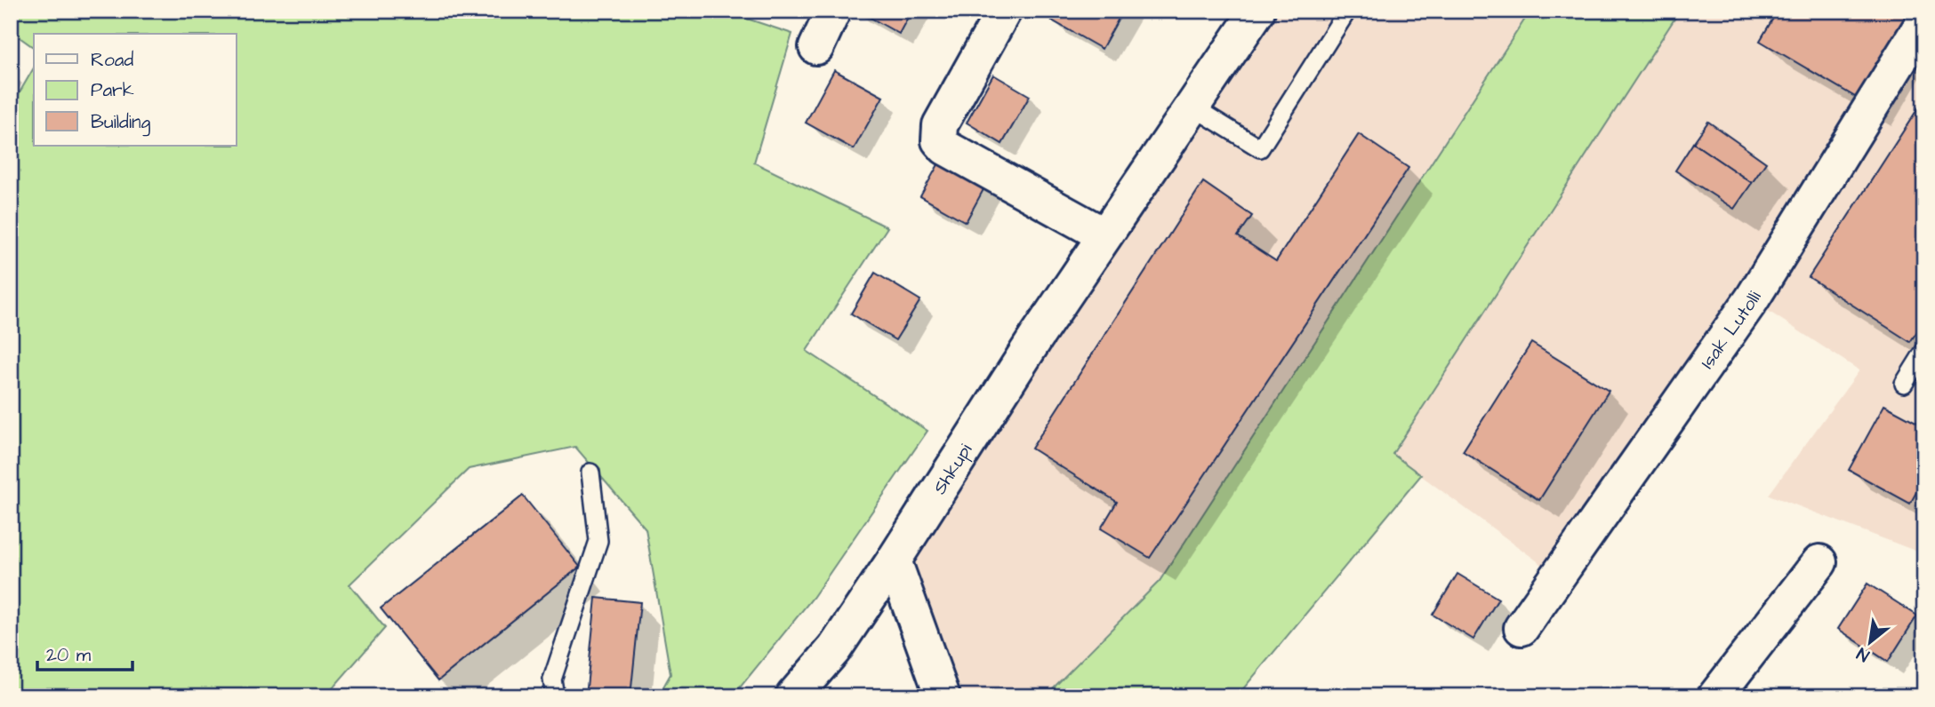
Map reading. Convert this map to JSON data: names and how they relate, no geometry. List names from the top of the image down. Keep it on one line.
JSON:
{"streets":{"street":["Isak Lutolli","Shkupi"]},"legend":["Road","Park","Building"],"scale_bar":"20 m","north":"bottom left"}
